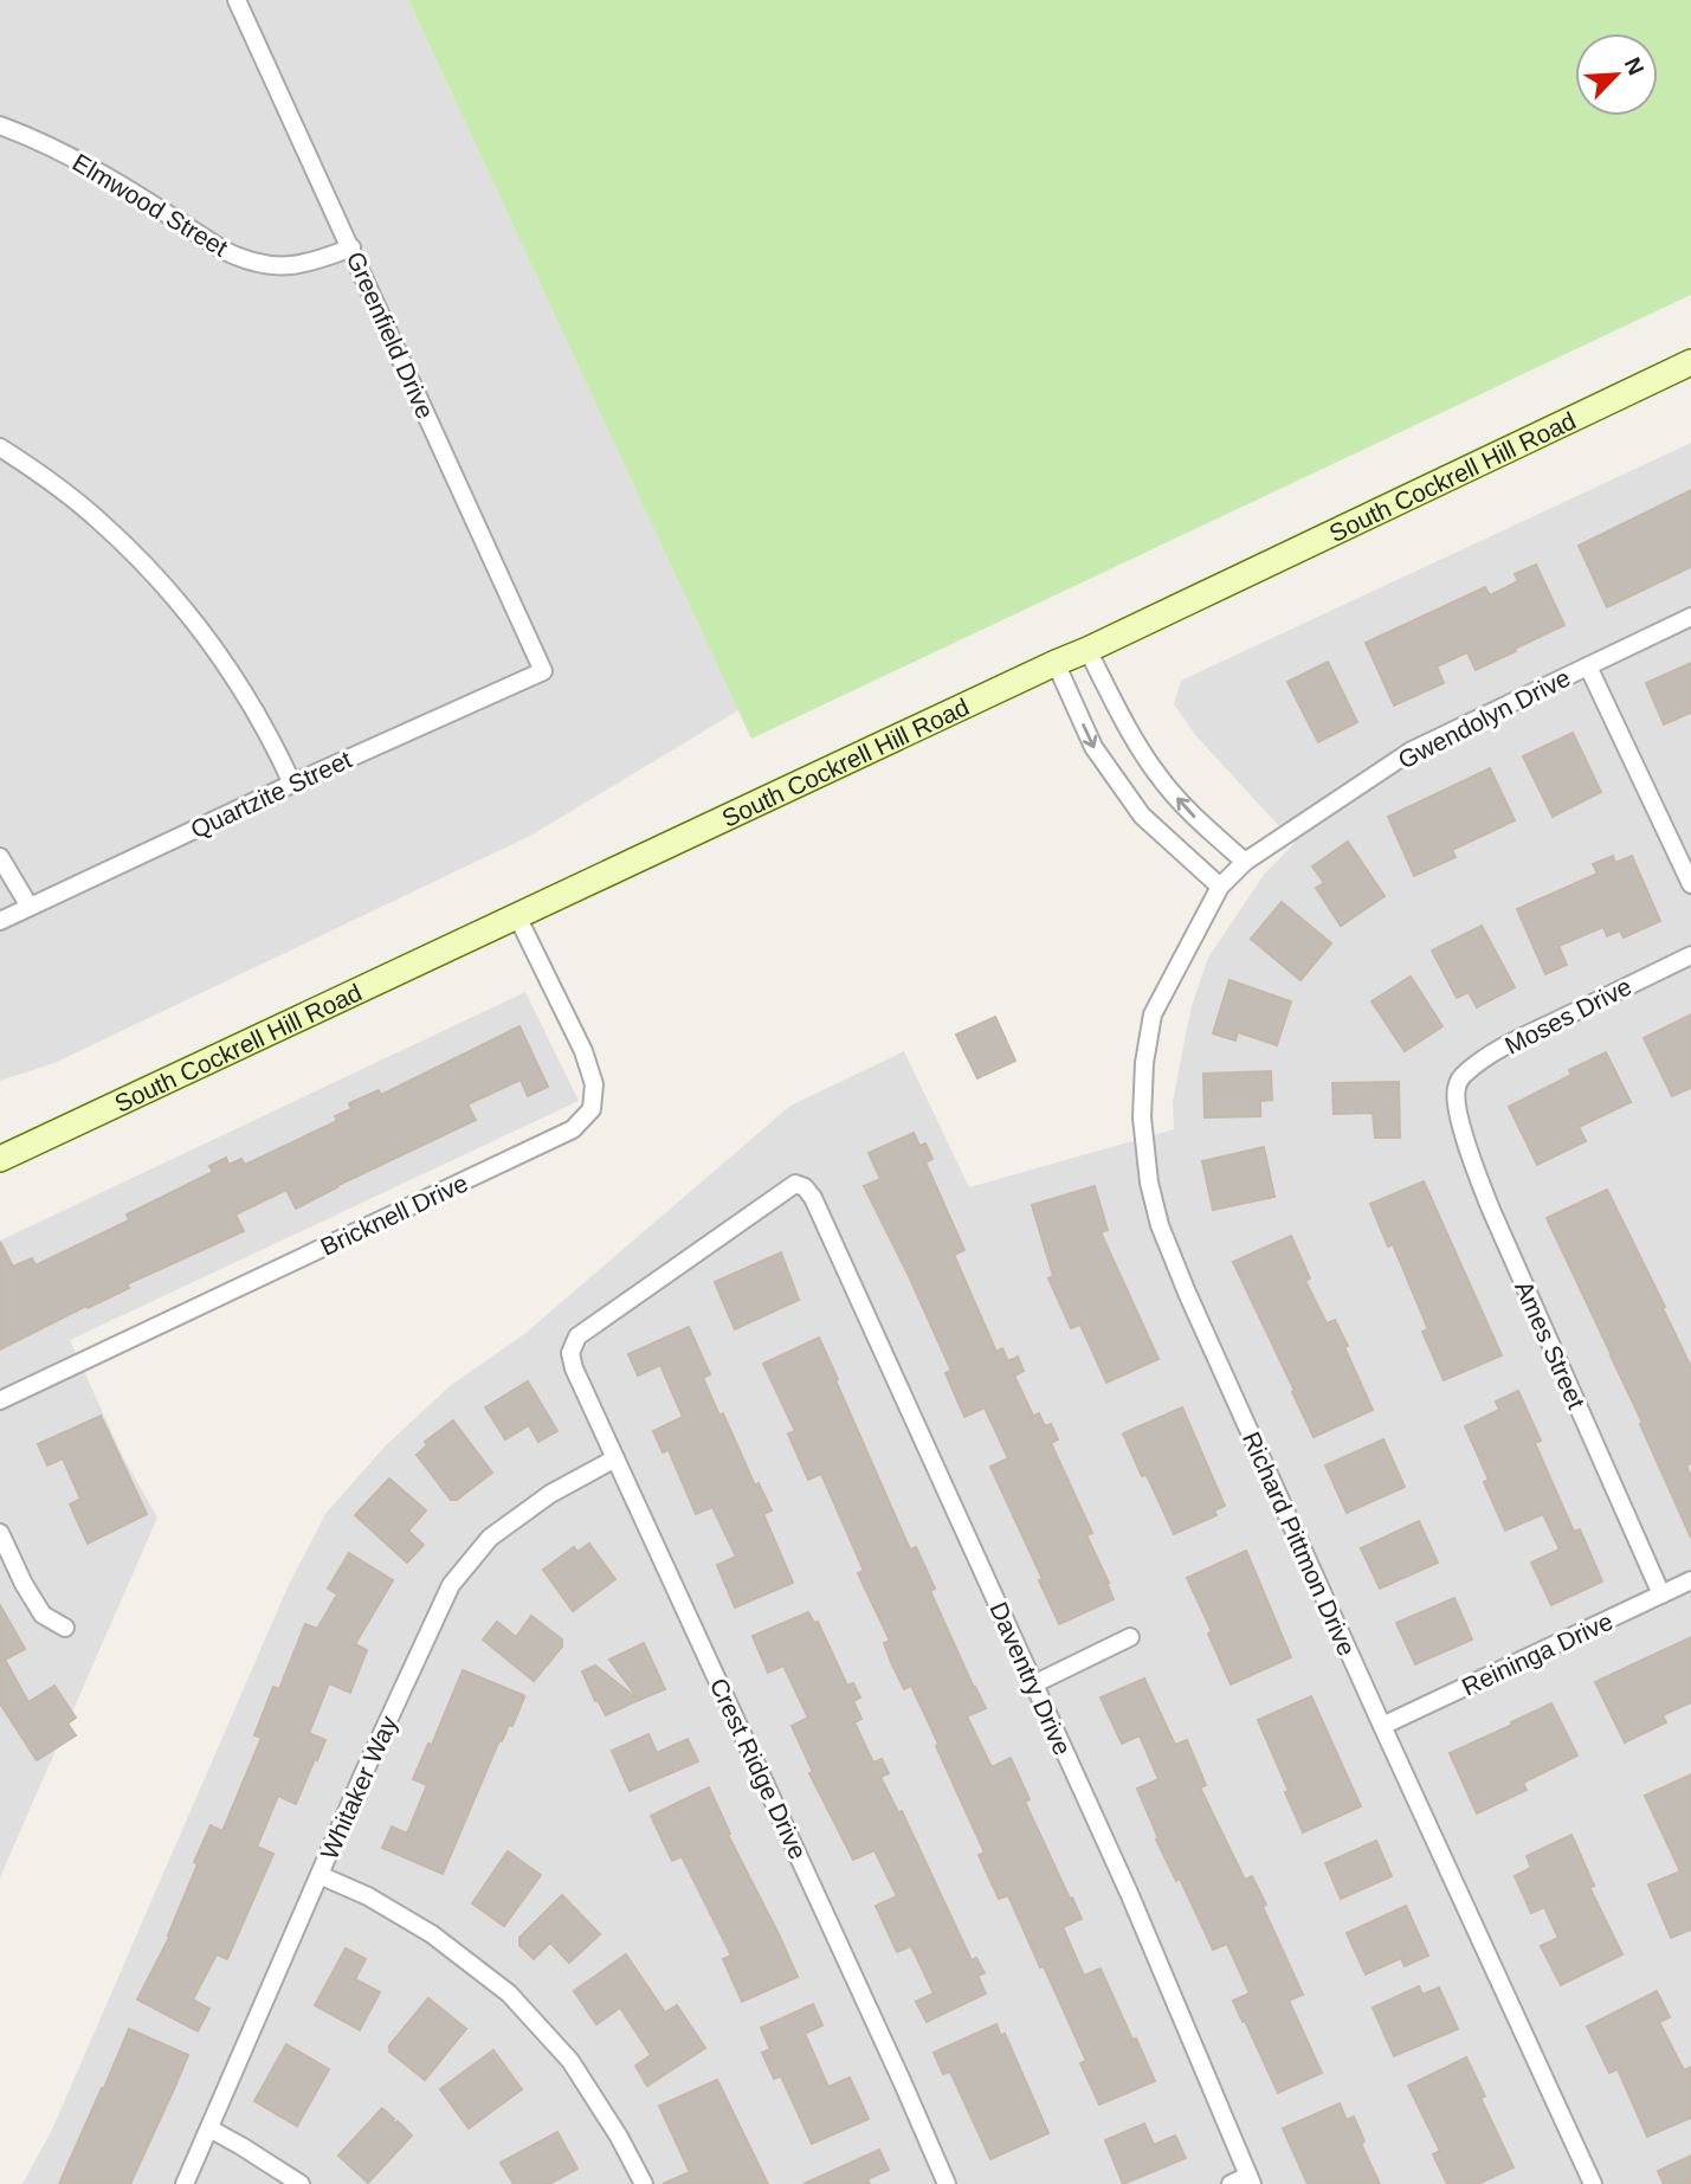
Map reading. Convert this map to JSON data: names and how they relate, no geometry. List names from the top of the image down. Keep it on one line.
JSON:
{"streets":{"main road":["South Cockrell Hill Road"],"street":["Elmwood Street","Greenfield Drive","Gwendolyn Drive","Quartzite Street","Moses Drive","Bricknell Drive","Ames Street","Richard Pittmon Drive","Reininga Drive","Daventry Drive","Crest Ridge Drive","Whitaker Way"]},"crossings":[["Elmwood Street","Greenfield Drive"],["Greenfield Drive","Quartzite Street"],["South Cockrell Hill Road","Bricknell Drive"],["Gwendolyn Drive","Richard Pittmon Drive"],["Moses Drive","Ames Street"],["Ames Street","Reininga Drive"],["Richard Pittmon Drive","Reininga Drive"],["Daventry Drive","Crest Ridge Drive"],["Crest Ridge Drive","Whitaker Way"]],"north":"top right"}
